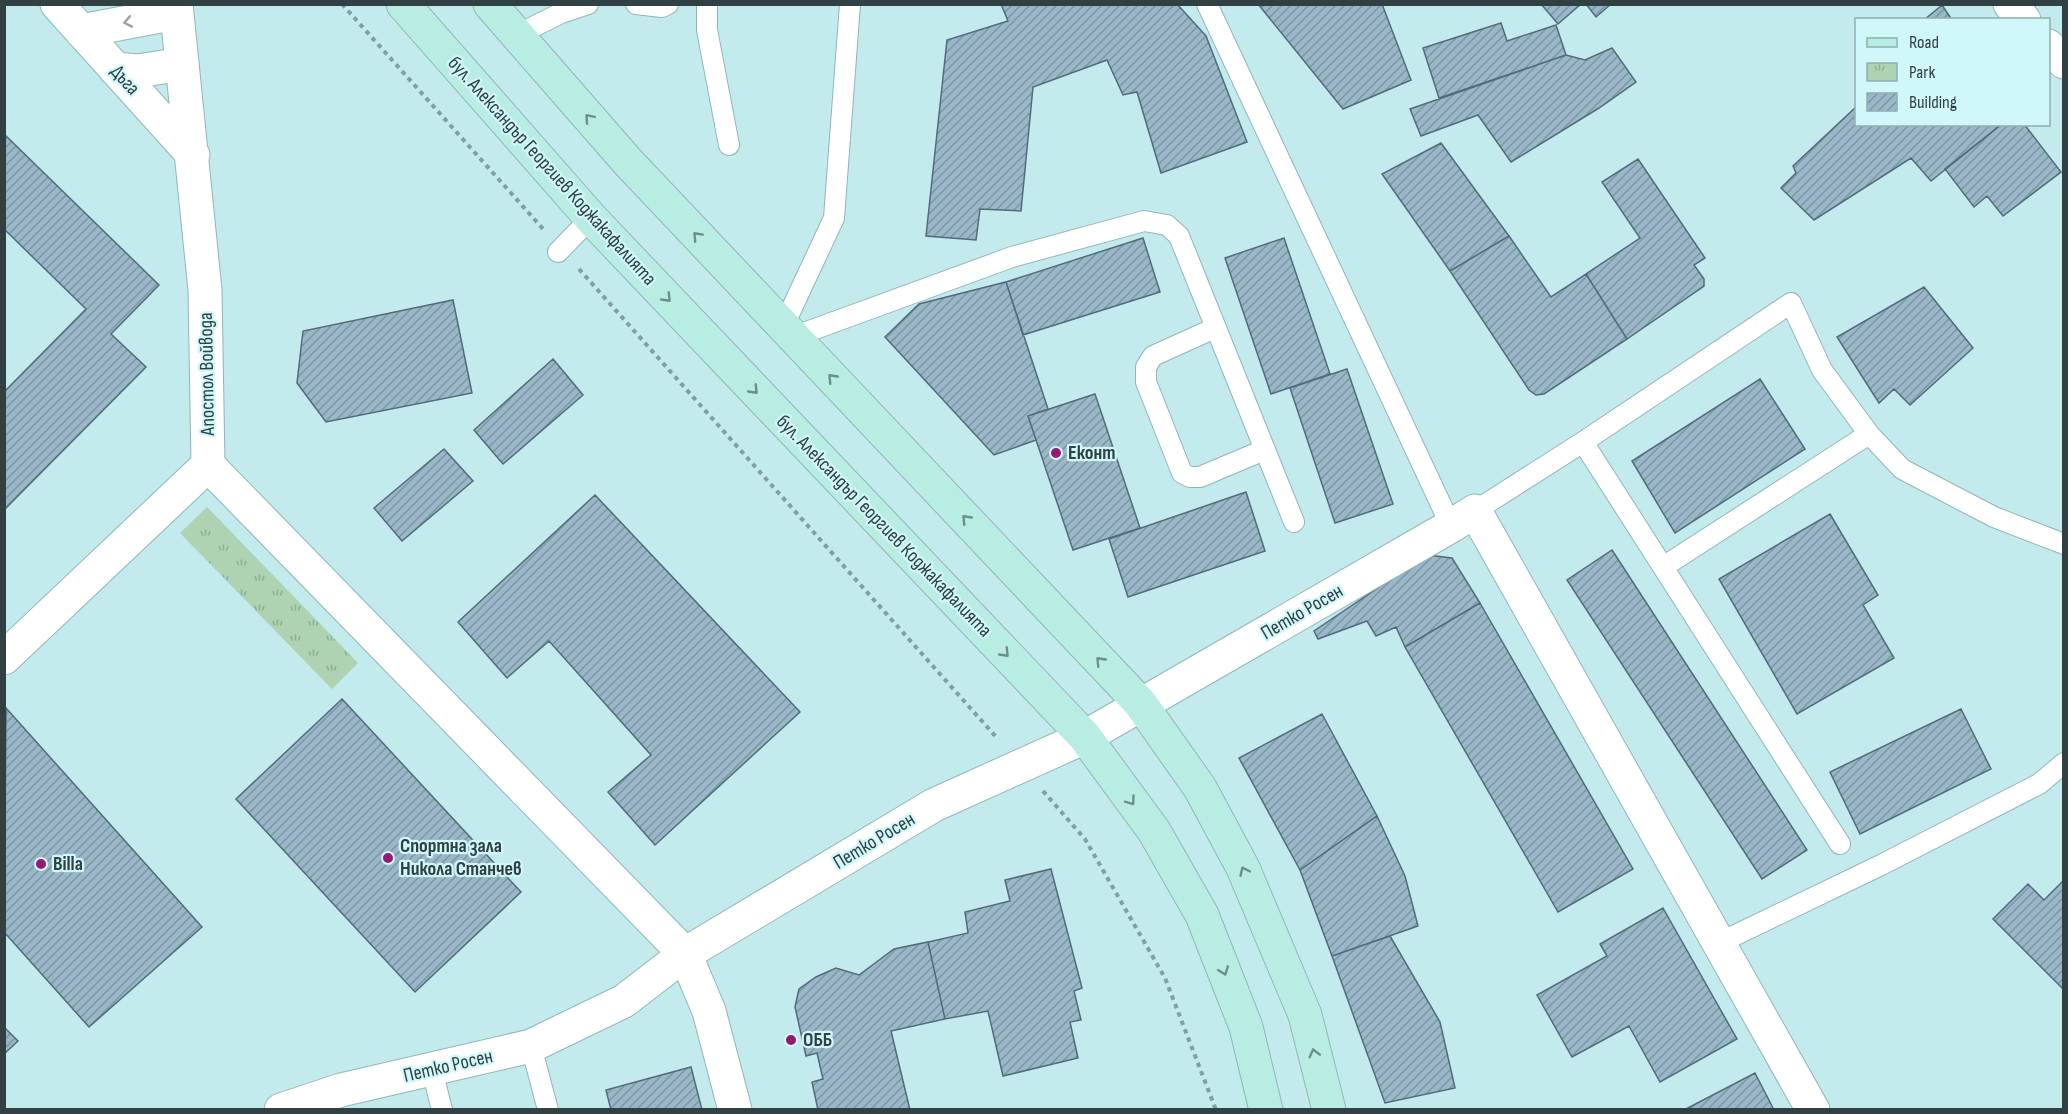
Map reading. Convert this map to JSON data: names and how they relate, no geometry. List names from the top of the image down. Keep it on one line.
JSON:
{"streets":{"main road":["бул. Александър Георгиев Коджакафалията"],"street":["Дъга","Апостол Войвода","Петко Росен"]},"crossings":[["Дъга","Апостол Войвода"],["бул. Александър Георгиев Коджакафалията","Петко Росен"]],"places":["Еконт","Спортна зала Никола Станчев","Billa","ОББ"],"legend":["Road","Park","Building"]}
